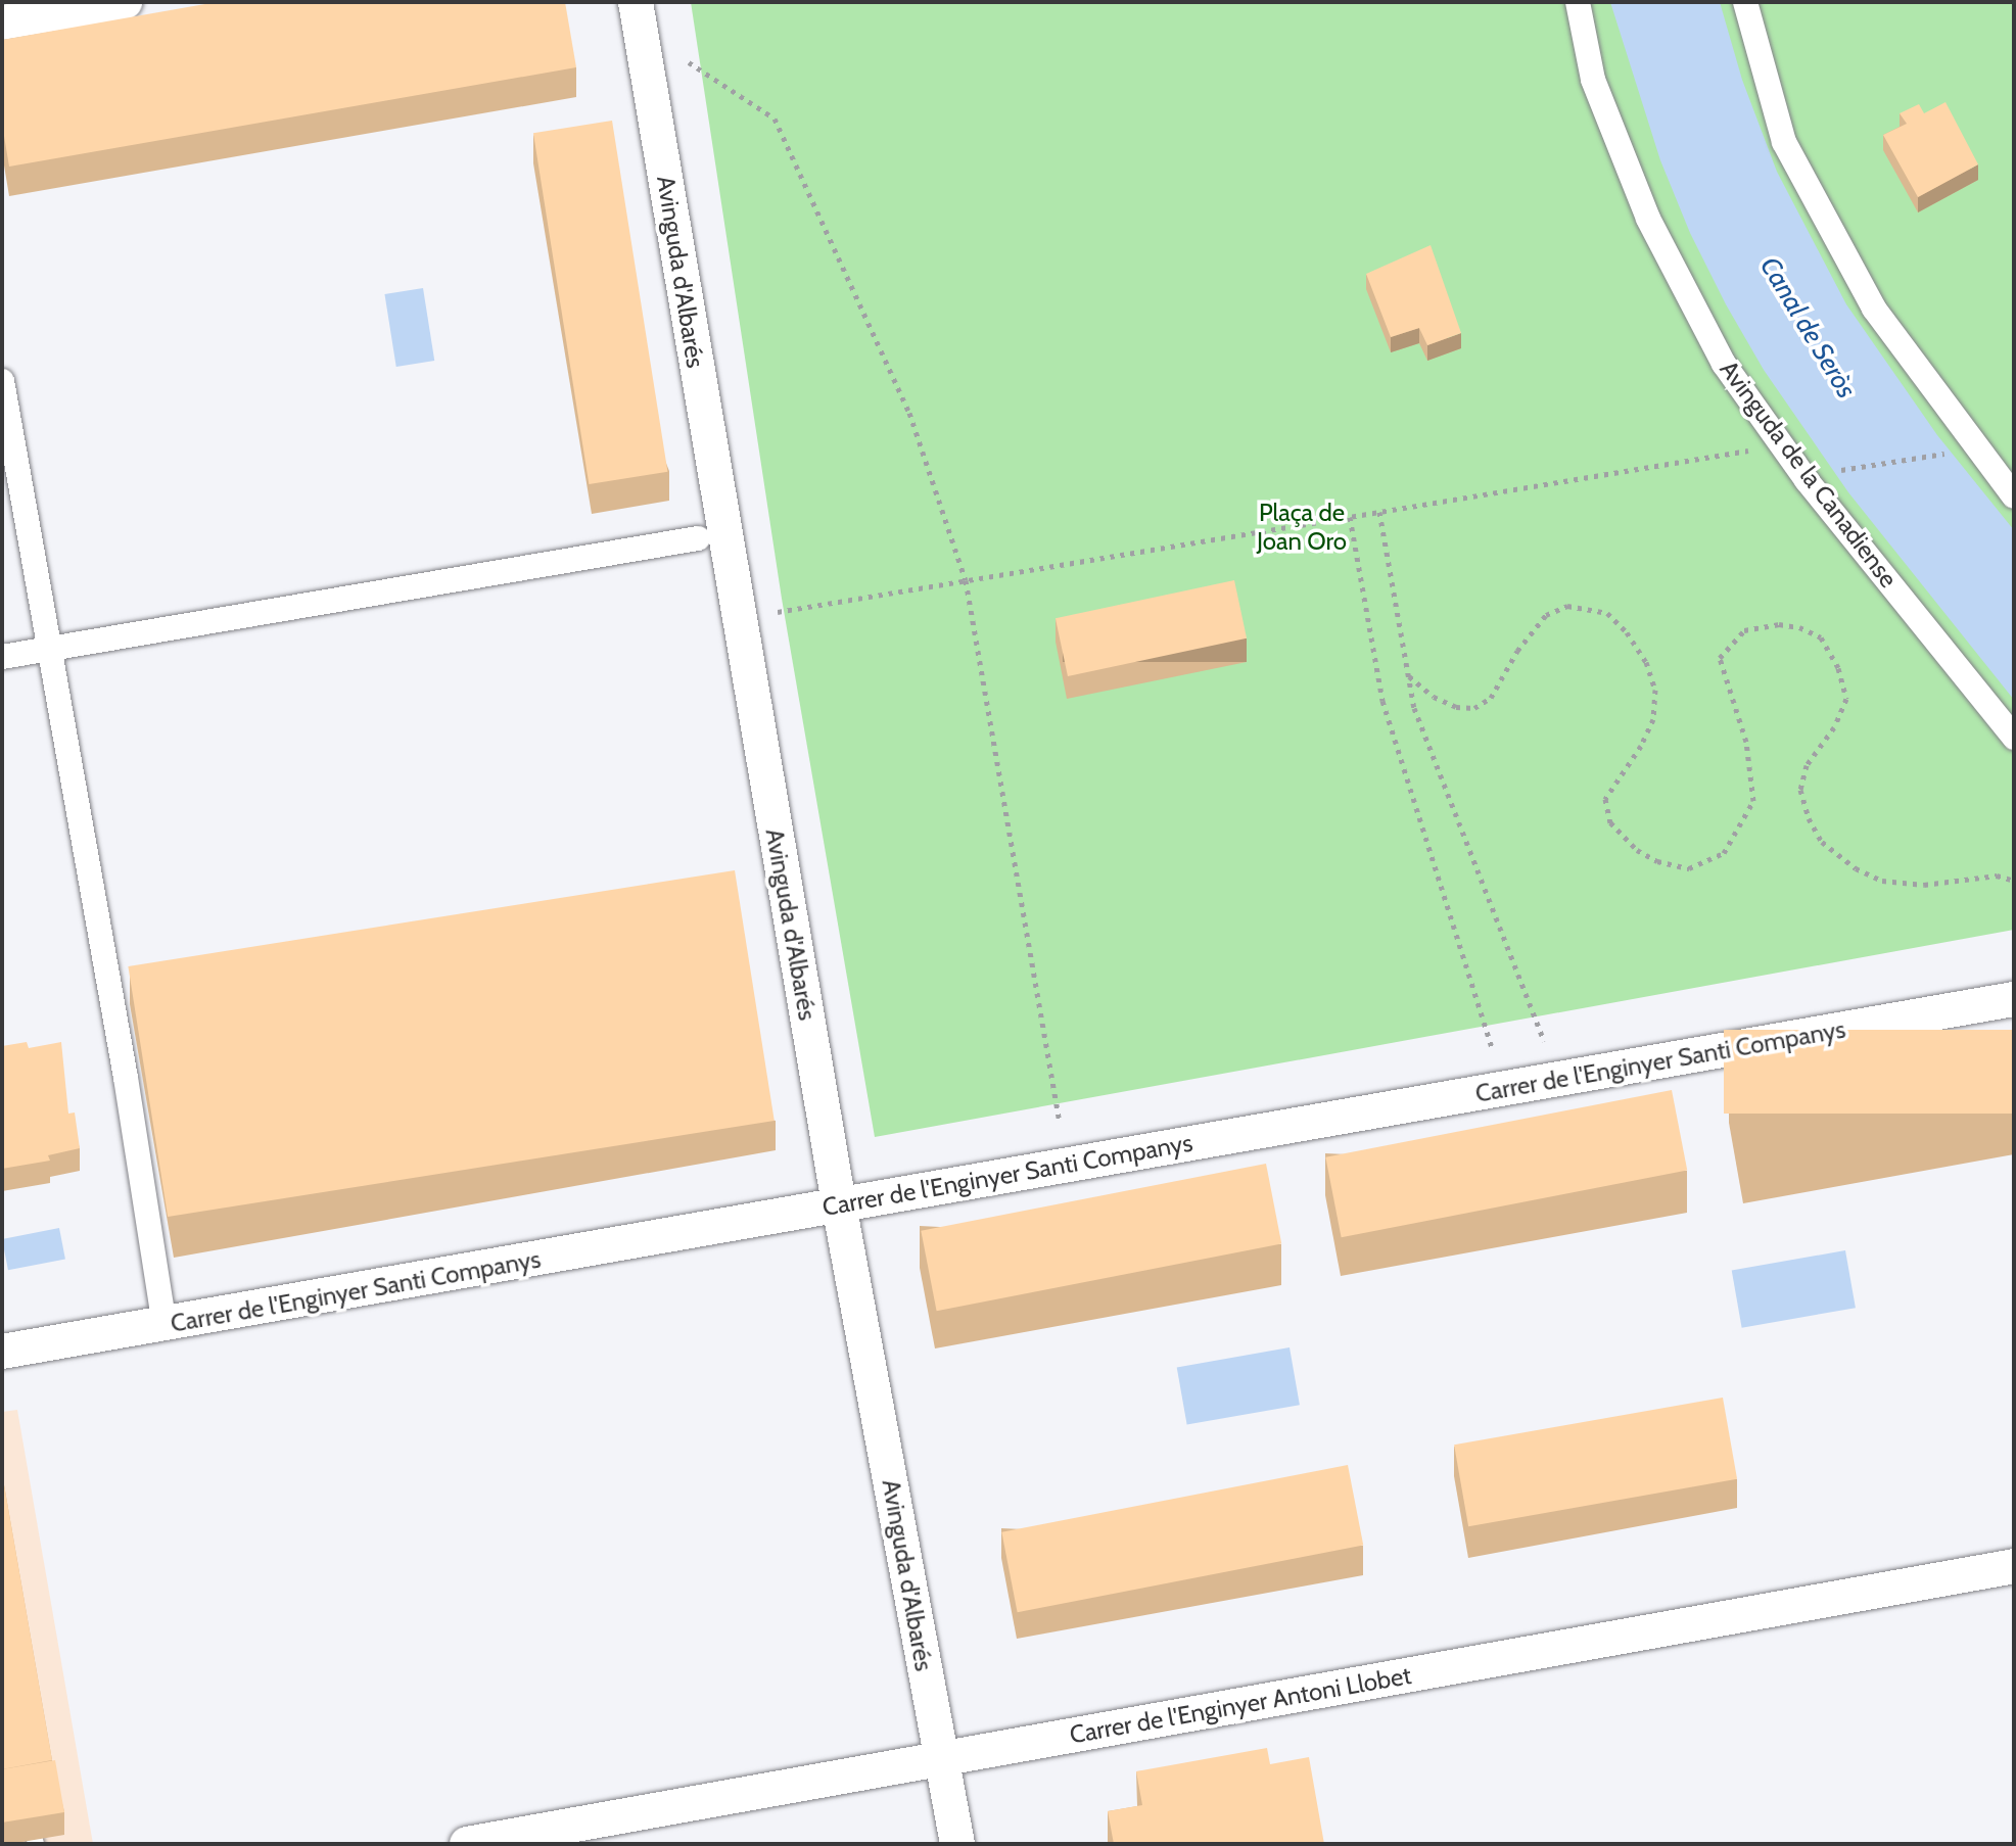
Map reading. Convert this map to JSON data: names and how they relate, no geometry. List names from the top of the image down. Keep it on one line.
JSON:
{"streets":{"street":["Avinguda d'Albarés","Avinguda de la Canadiense","Carrer de l'Enginyer Santi Companys","Carrer de l'Enginyer Antoni Llobet"]},"crossings":[["Avinguda d'Albarés","Carrer de l'Enginyer Santi Companys"],["Avinguda d'Albarés","Carrer de l'Enginyer Antoni Llobet"]],"water":["Canal de Seròs"],"parks":["Plaça de Joan Oro"]}
